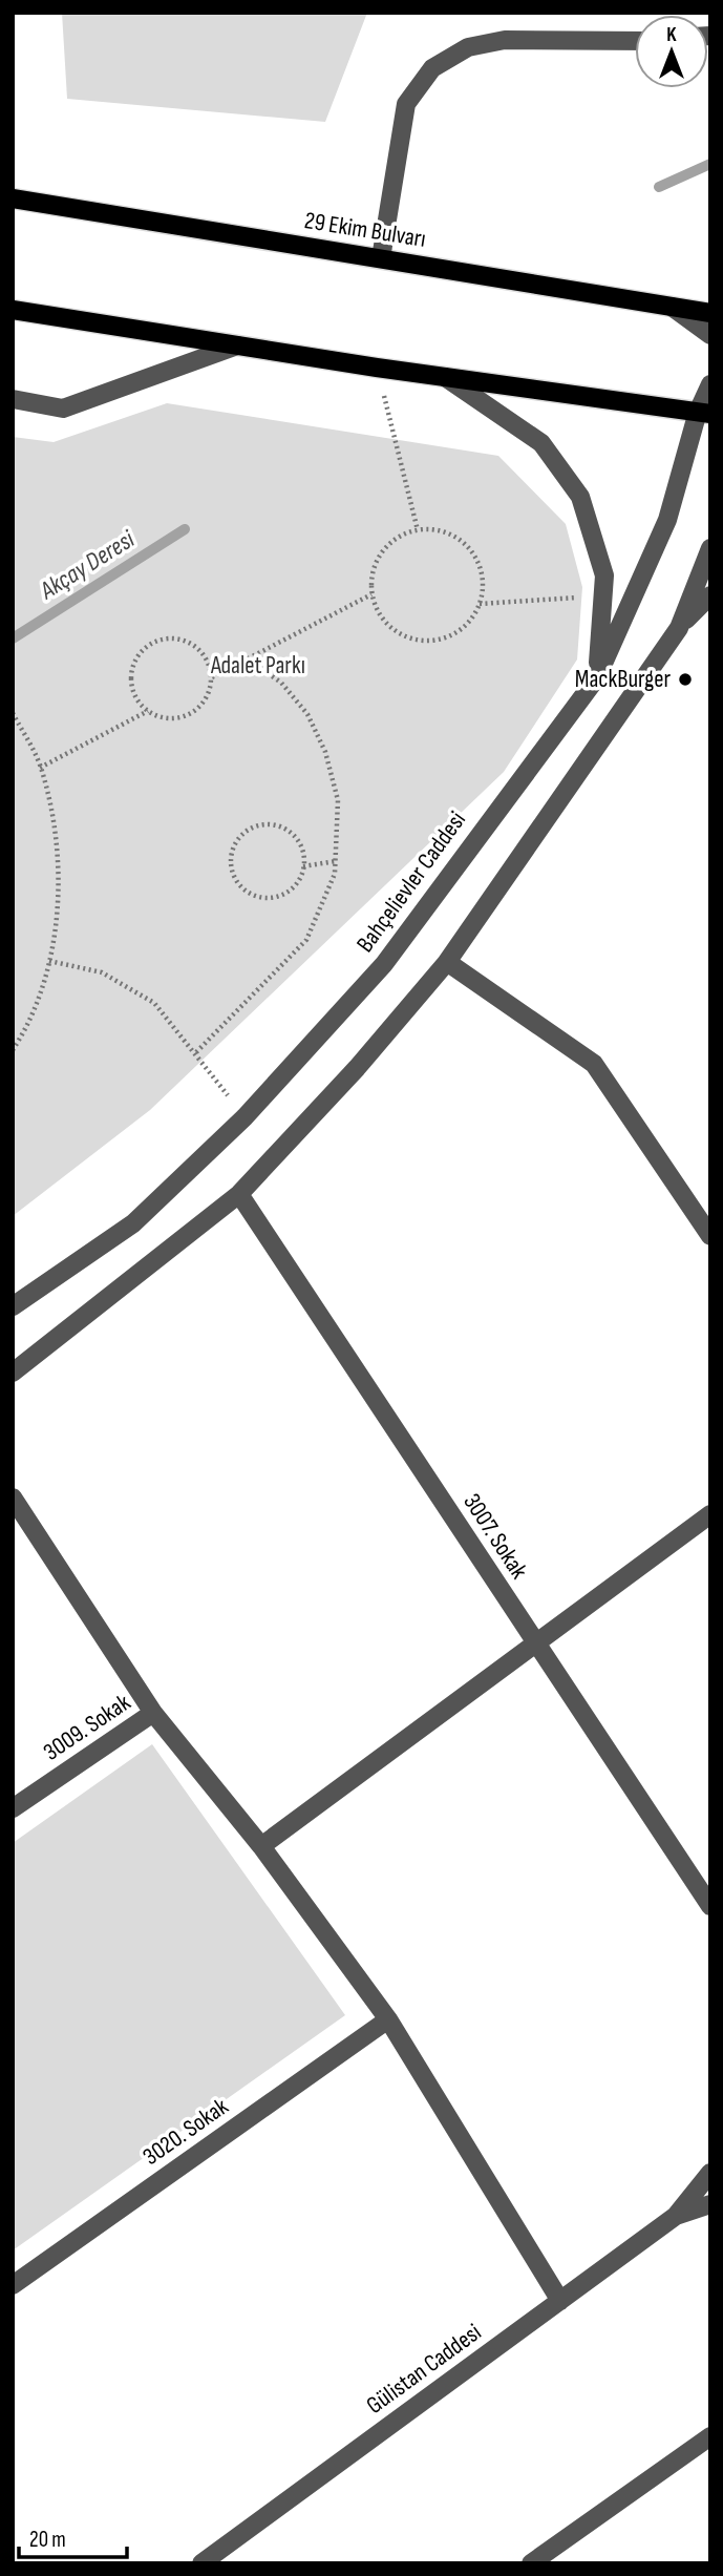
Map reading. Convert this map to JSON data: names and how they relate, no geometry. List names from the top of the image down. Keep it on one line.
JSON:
{"streets":{"main road":["29 Ekim Bulvarı"],"street":["Bahçelievler Caddesi","3007. Sokak","3009. Sokak","3020. Sokak","Gülistan Caddesi"]},"water":["Akçay Deresi"],"parks":["Adalet Parkı"],"places":["MackBurger"],"scale_bar":"20 m","north":"top"}
